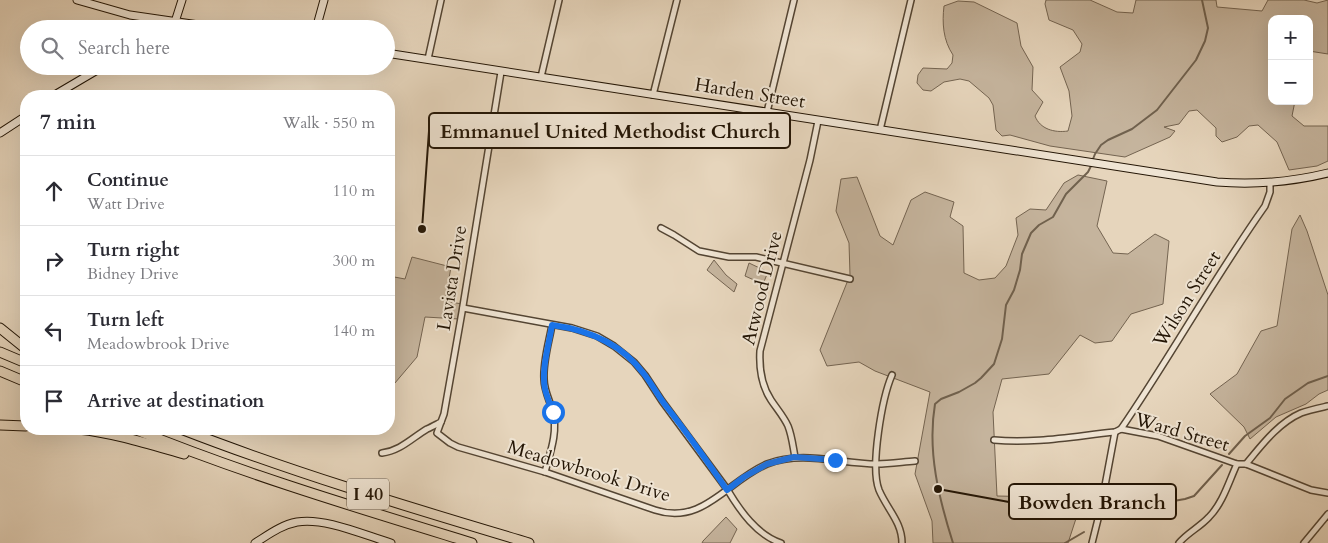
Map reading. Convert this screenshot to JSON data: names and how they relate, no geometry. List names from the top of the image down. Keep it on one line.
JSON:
{"streets":{"highway":["I 40"],"main road":["Harden Street"],"street":["Lavista Drive","Atwood Drive","Wilson Street","Ward Street","Meadowbrook Drive"]},"crossings":[["Harden Street","Lavista Drive"],["Harden Street","Atwood Drive"],["Harden Street","Wilson Street"],["Lavista Drive","Meadowbrook Drive"],["Atwood Drive","Meadowbrook Drive"],["Wilson Street","Ward Street"]],"places":["Emmanuel United Methodist Church","Bowden Branch"],"page":{"map_buttons":["+","−"],"search":"Search here","heading":["7 min","Walk · 550 m"],"list":[["Continue","Watt Drive","110 m"],["Turn right","Bidney Drive","300 m"],["Turn left","Meadowbrook Drive","140 m"],"Arrive at destination"]}}
